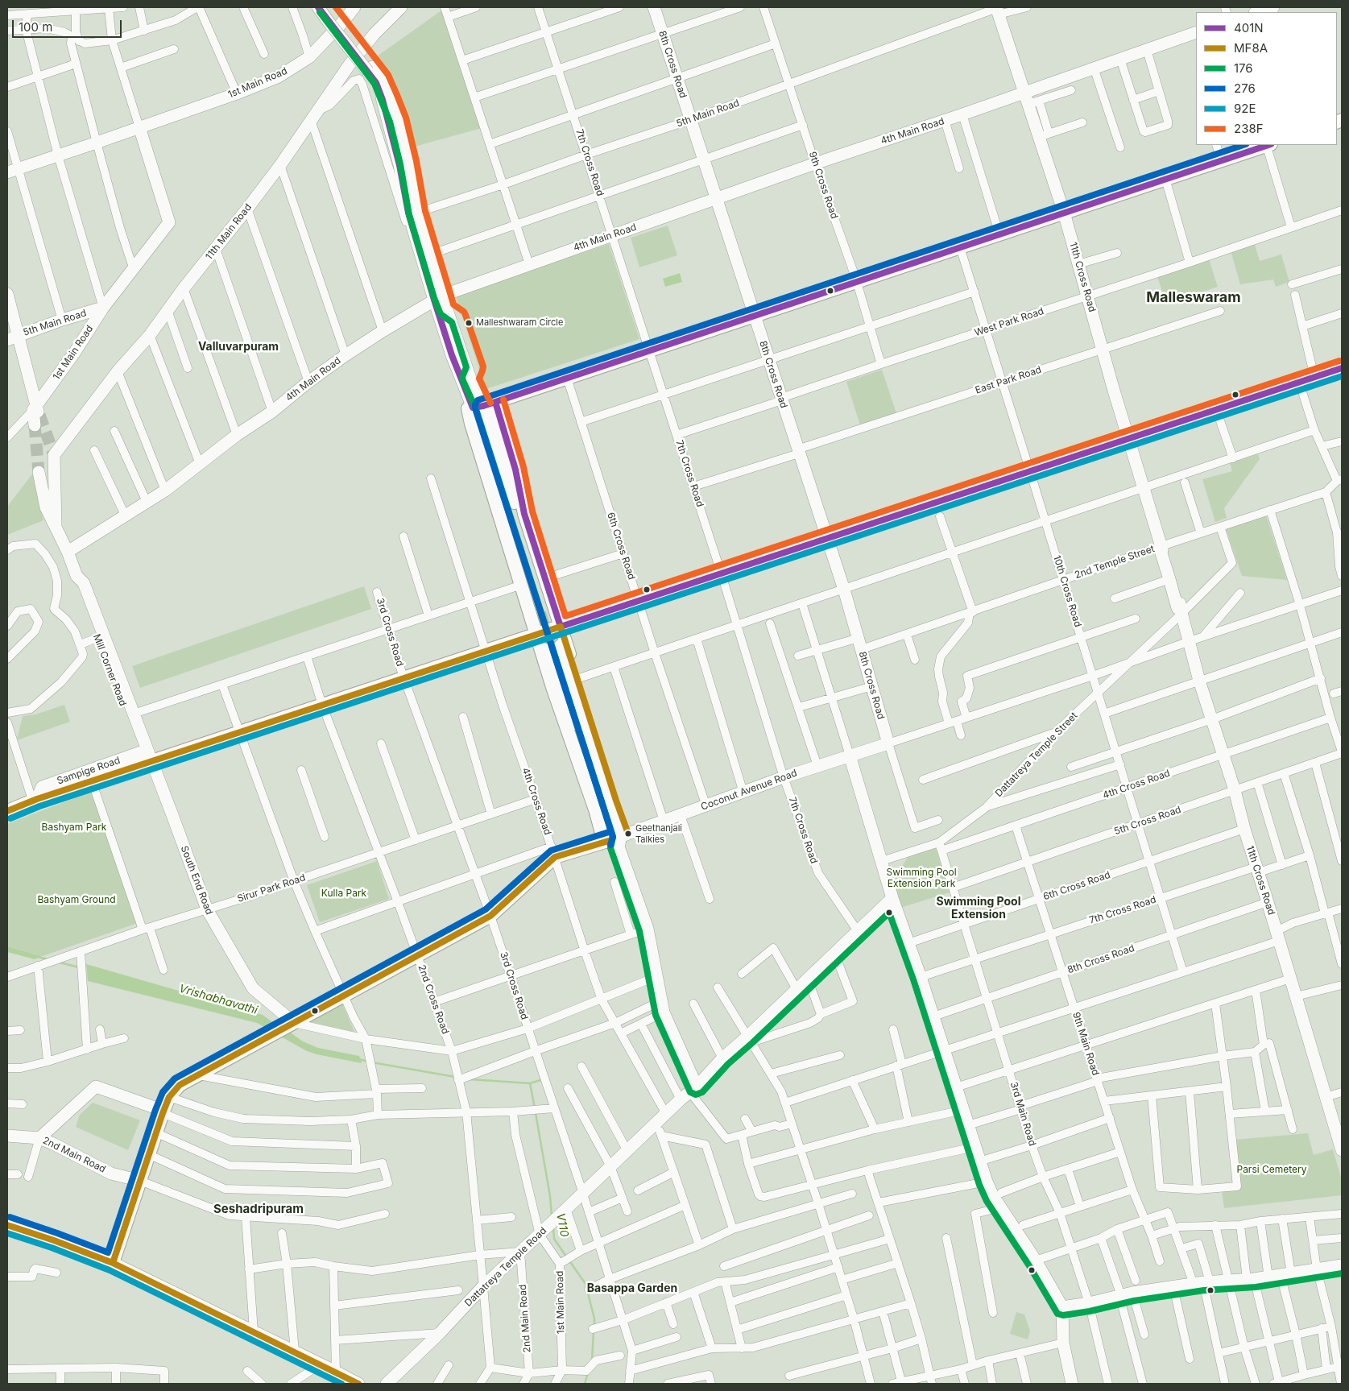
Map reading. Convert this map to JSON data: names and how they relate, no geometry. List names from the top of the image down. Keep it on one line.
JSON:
{"streets":{"main road":["Sampige Road"],"street":["8th Cross Road","1st Main Road","5th Main Road","4th Main Road","7th Cross Road","9th Cross Road","11th Main Road","11th Cross Road","West Park Road","East Park Road","6th Cross Road","2nd Temple Street","10th Cross Road","3rd Cross Road","Mill Corner Road","Dattatreya Temple Street","4th Cross Road","Coconut Avenue Road","5th Cross Road","South End Road","Sirur Park Road","2nd Cross Road","9th Main Road","3rd Main Road","2nd Main Road","Dattatreya Temple Road"]},"crossings":[["8th Cross Road","5th Main Road"],["8th Cross Road","4th Main Road"],["8th Cross Road","11th Cross Road"],["8th Cross Road","West Park Road"],["8th Cross Road","East Park Road"],["8th Cross Road","2nd Temple Street"],["8th Cross Road","10th Cross Road"],["8th Cross Road","Sampige Road"],["8th Cross Road","Coconut Avenue Road"],["8th Cross Road","9th Main Road"],["8th Cross Road","3rd Main Road"],["1st Main Road","5th Main Road"],["1st Main Road","3rd Cross Road"],["5th Main Road","7th Cross Road"],["5th Main Road","9th Cross Road"],["5th Main Road","11th Cross Road"],["4th Main Road","7th Cross Road"],["4th Main Road","9th Cross Road"],["4th Main Road","11th Cross Road"],["4th Main Road","Mill Corner Road"],["7th Cross Road","11th Cross Road"],["7th Cross Road","West Park Road"],["7th Cross Road","East Park Road"],["7th Cross Road","10th Cross Road"],["7th Cross Road","Sampige Road"],["7th Cross Road","Coconut Avenue Road"],["7th Cross Road","9th Main Road"],["7th Cross Road","3rd Main Road"],["9th Cross Road","West Park Road"],["11th Main Road","Mill Corner Road"],["11th Cross Road","West Park Road"],["11th Cross Road","East Park Road"],["11th Cross Road","6th Cross Road"],["11th Cross Road","2nd Temple Street"],["11th Cross Road","Dattatreya Temple Street"],["11th Cross Road","Sampige Road"],["11th Cross Road","4th Cross Road"],["11th Cross Road","5th Cross Road"],["West Park Road","10th Cross Road"],["East Park Road","10th Cross Road"],["6th Cross Road","10th Cross Road"],["6th Cross Road","Sampige Road"],["6th Cross Road","Coconut Avenue Road"],["6th Cross Road","9th Main Road"],["6th Cross Road","3rd Main Road"],["2nd Temple Street","10th Cross Road"],["2nd Temple Street","Dattatreya Temple Street"],["10th Cross Road","Dattatreya Temple Street"],["10th Cross Road","Sampige Road"],["10th Cross Road","4th Cross Road"],["10th Cross Road","5th Cross Road"],["3rd Cross Road","Sampige Road"],["3rd Cross Road","Sirur Park Road"],["3rd Cross Road","Dattatreya Temple Road"],["Mill Corner Road","Sampige Road"],["Mill Corner Road","South End Road"],["Dattatreya Temple Street","4th Cross Road"],["Dattatreya Temple Street","3rd Main Road"],["Sampige Road","4th Cross Road"],["Sampige Road","South End Road"],["Sampige Road","2nd Cross Road"],["4th Cross Road","Sirur Park Road"],["4th Cross Road","9th Main Road"],["4th Cross Road","3rd Main Road"],["4th Cross Road","Dattatreya Temple Road"],["5th Cross Road","9th Main Road"],["5th Cross Road","3rd Main Road"],["South End Road","Sirur Park Road"],["Sirur Park Road","2nd Cross Road"],["2nd Cross Road","Dattatreya Temple Road"],["2nd Main Road","Dattatreya Temple Road"]],"districts":["Malleswaram","Valluvarpuram","Swimming Pool Extension","Seshadripuram","Basappa Garden"],"water":["Vrishabhavathi","V110"],"parks":["Bashyam Park","Swimming Pool Extension Park","Kulla Park","Bashyam Ground","Parsi Cemetery"],"places":["Malleshwaram Circle","Geethanjali Talkies"],"lines":["transit line 401N","transit line 238F","transit line 176","transit line 276","transit line 92E","transit line MF8A"],"legend":["401N","MF8A","176","276","92E","238F"],"scale_bar":"100 m"}
